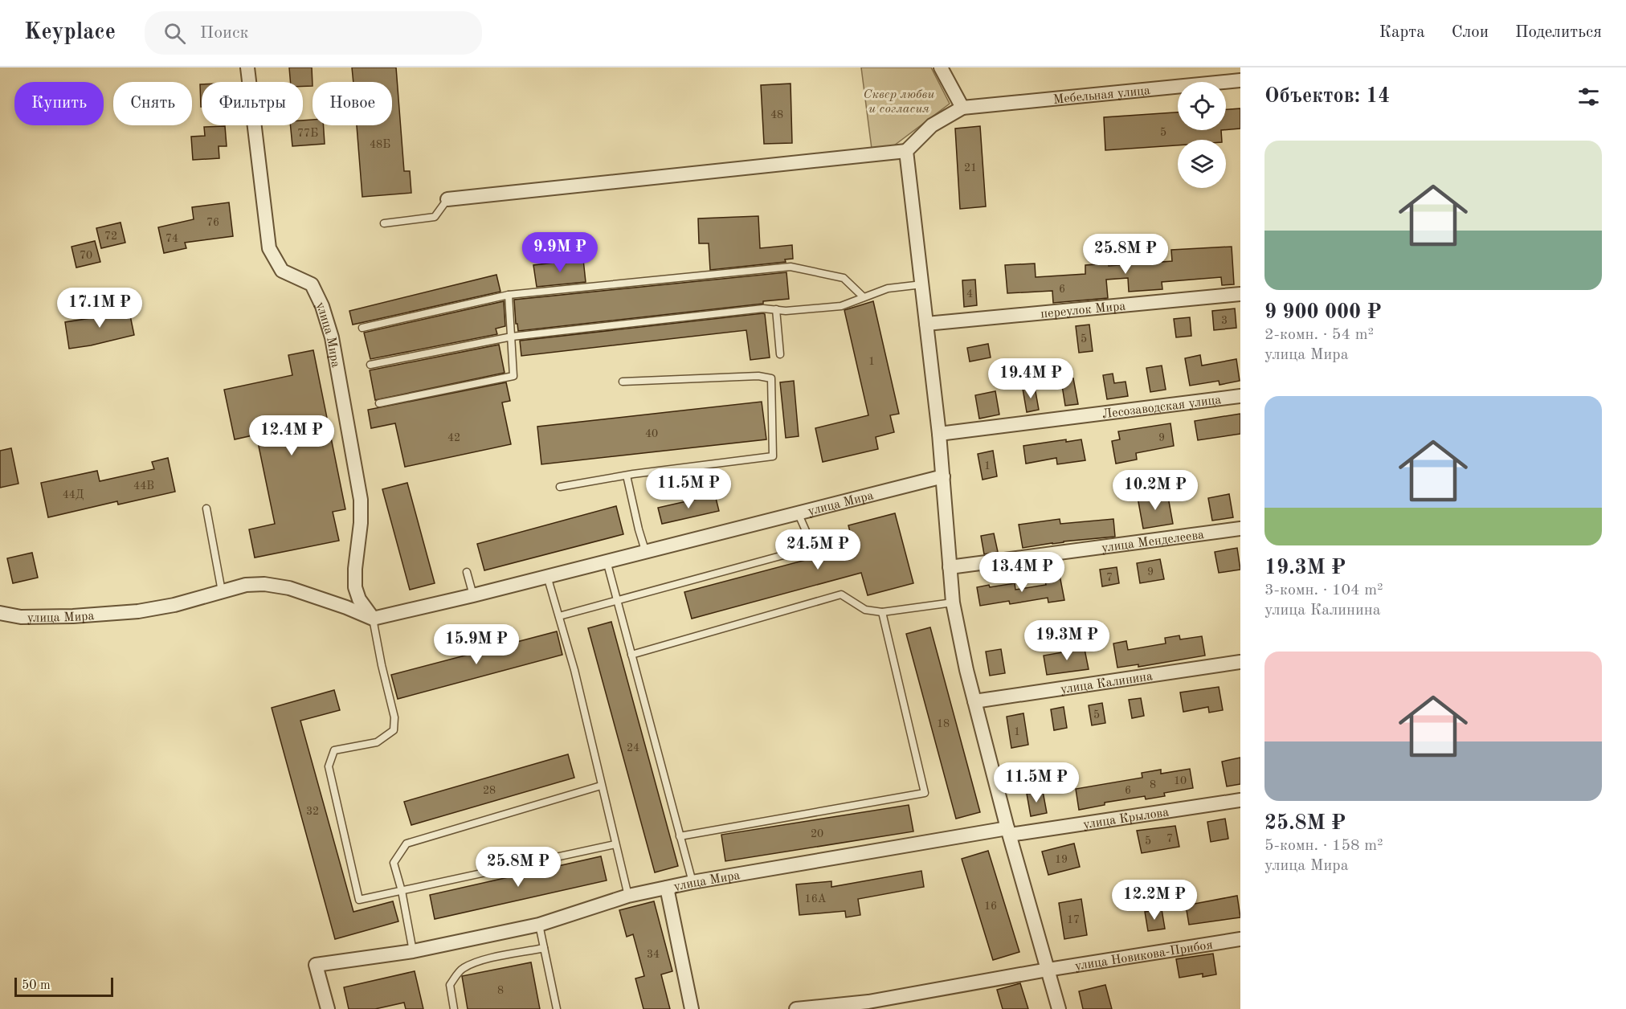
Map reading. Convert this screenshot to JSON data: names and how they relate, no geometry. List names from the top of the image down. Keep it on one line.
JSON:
{"streets":{"street":["Мебельная улица","переулок Мира","улица Мира","Лесозаводская улица","улица Менделеева","улица Калинина","улица Крылова","улица Новикова-Прибоя"]},"crossings":[["улица Мира","улица Крылова"]],"parks":["Сквер любви и согласия"],"house_numbers":["48","5","77Б","48Б","21","76","72","74","70","6","4","3","5","1","40","42","9","1","44В","44Д","9","7","5","18","1","24","10","8","28","6","32","20","7","5","19","16А","16","17","34","8"],"scale_bar":"50 m","page":{"header":"Keyplace","search":"Поиск","nav":["Карта","Слои","Поделиться"],"heading":"Объектов: 14","chip":["Купить","Снять","Фильтры","Новое"],"list":[{"name":"9 900 000 ₽","note":"2-комн. · 54 m² · улица Мира"},{"name":"19.3M ₽","note":"3-комн. · 104 m² · улица Калинина"},{"name":"25.8M ₽","note":"5-комн. · 158 m² · улица Мира"}],"price":["9.9M ₽","25.8M ₽","17.1M ₽","19.4M ₽","12.4M ₽","11.5M ₽","10.2M ₽","24.5M ₽","13.4M ₽","19.3M ₽","15.9M ₽","11.5M ₽","25.8M ₽","12.2M ₽"],"scale":"50 m"}}
